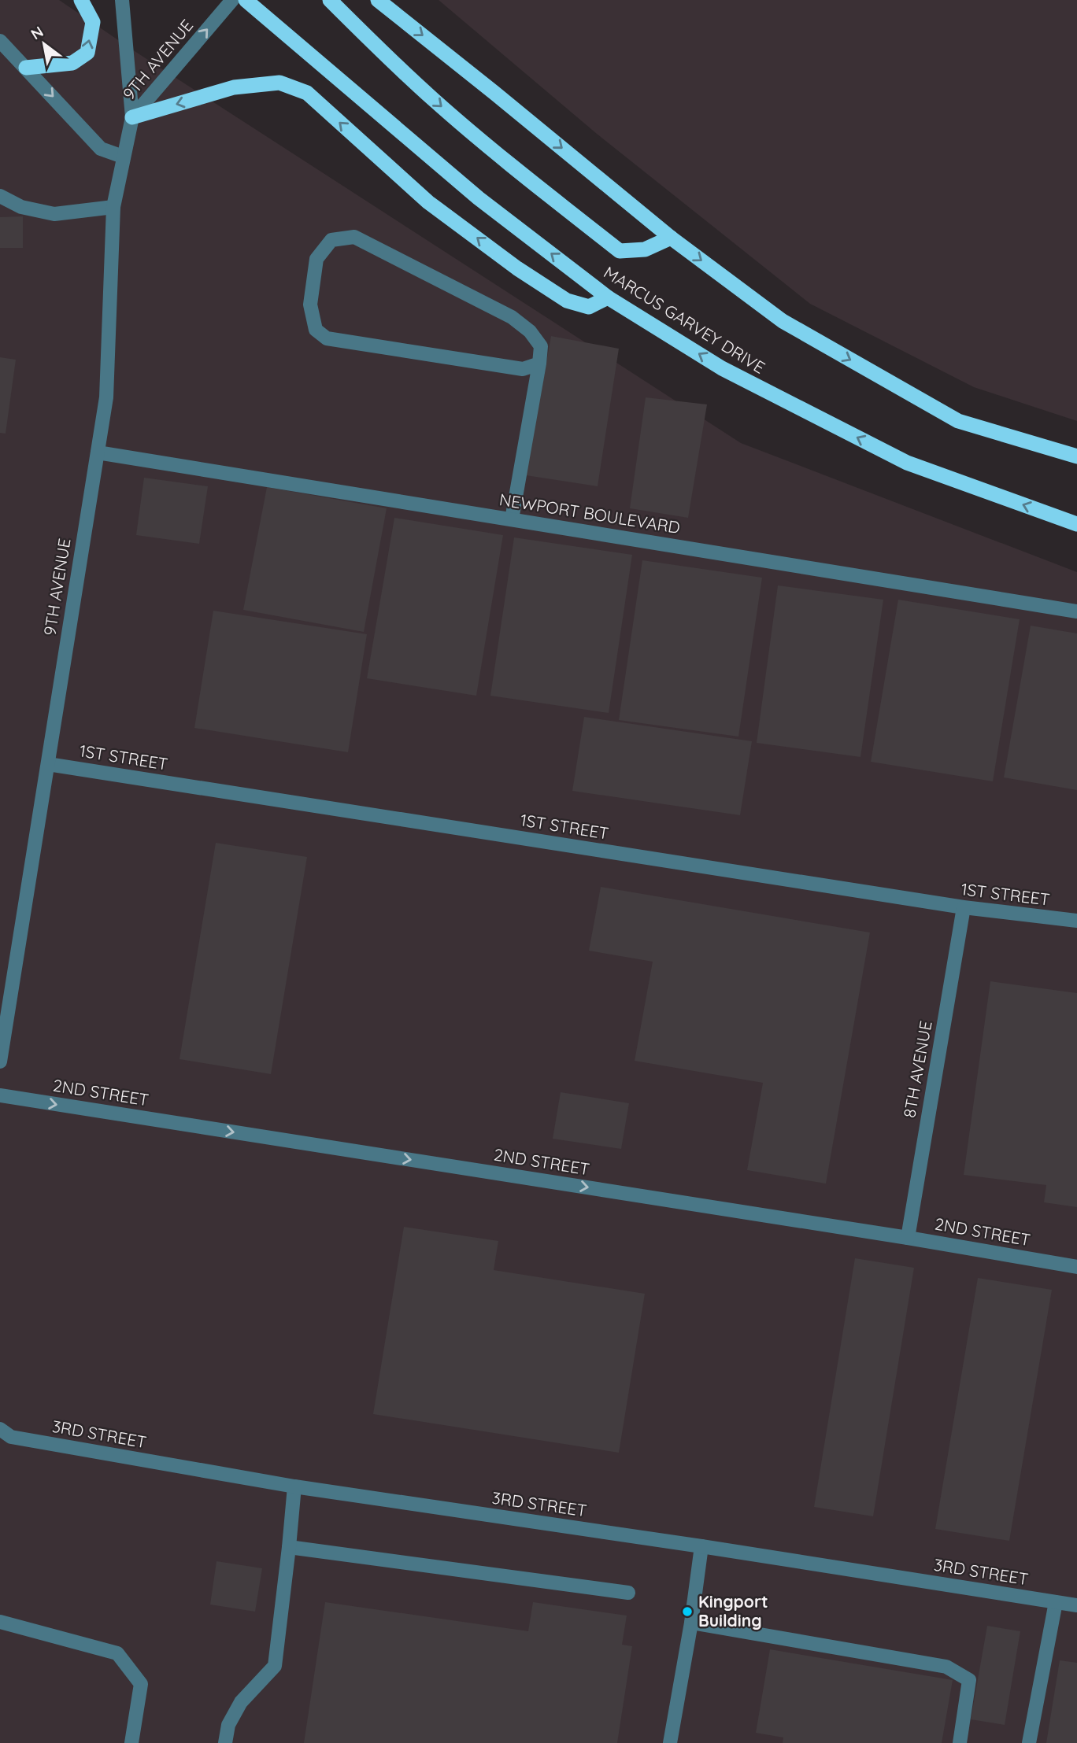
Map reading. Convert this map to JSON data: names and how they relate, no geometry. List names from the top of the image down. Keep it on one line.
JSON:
{"streets":{"highway":["MARCUS GARVEY DRIVE"],"street":["9TH AVENUE","NEWPORT BOULEVARD","1ST STREET","8TH AVENUE","2ND STREET","3RD STREET"]},"crossings":[["9TH AVENUE","NEWPORT BOULEVARD"],["9TH AVENUE","1ST STREET"],["1ST STREET","8TH AVENUE"],["8TH AVENUE","2ND STREET"]],"one_way":["2ND STREET"],"places":["Kingport Building"],"north":"top left"}
